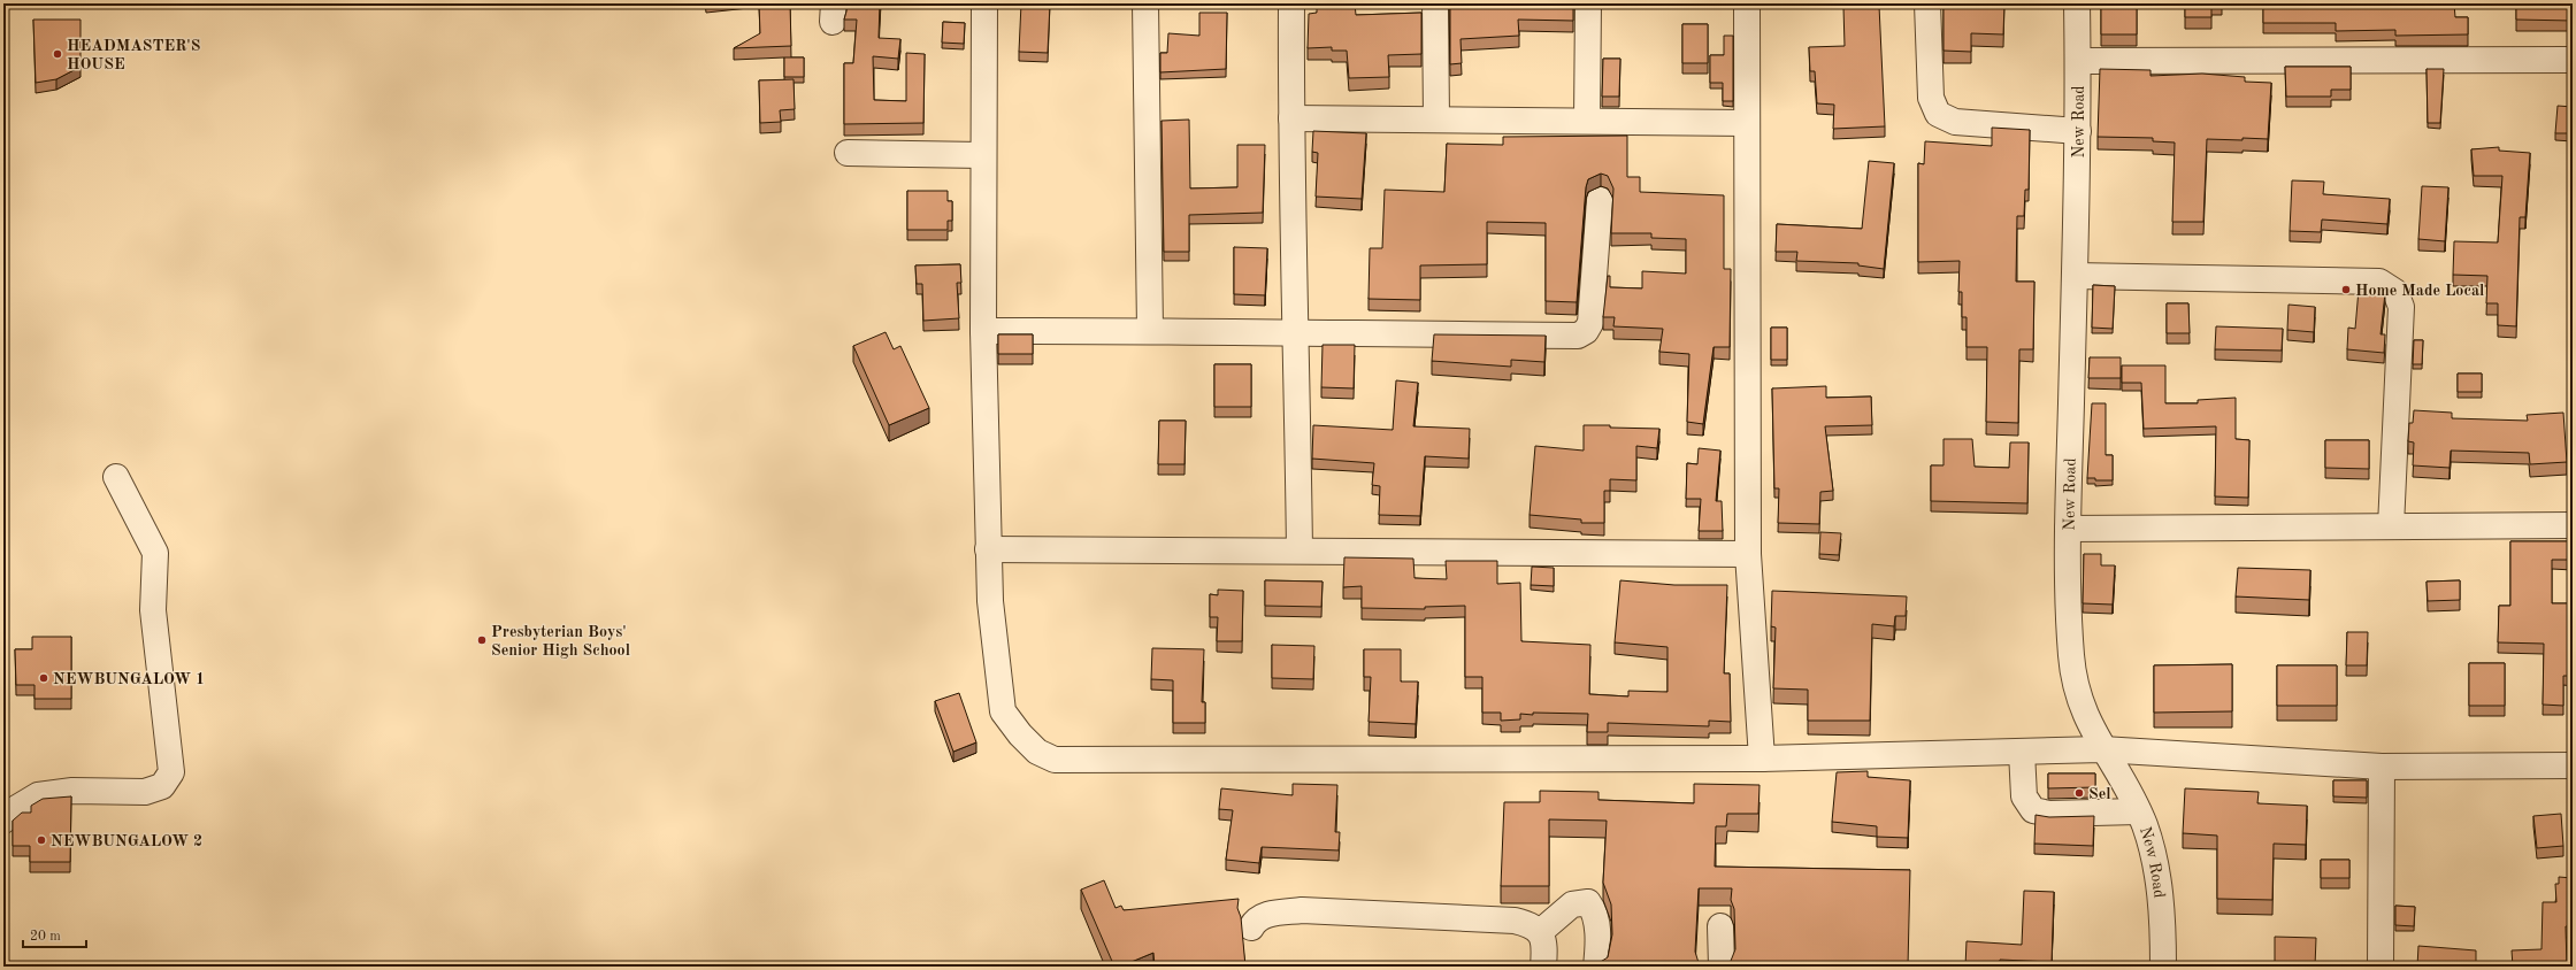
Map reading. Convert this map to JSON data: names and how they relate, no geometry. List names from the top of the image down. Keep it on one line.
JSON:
{"streets":{"street":["New Road"]},"places":["HEADMASTER'S HOUSE","Home Made Local","Presbyterian Boys' Senior High School","NEWBUNGALOW 1","Sel","NEWBUNGALOW 2"],"scale_bar":"20 m"}
